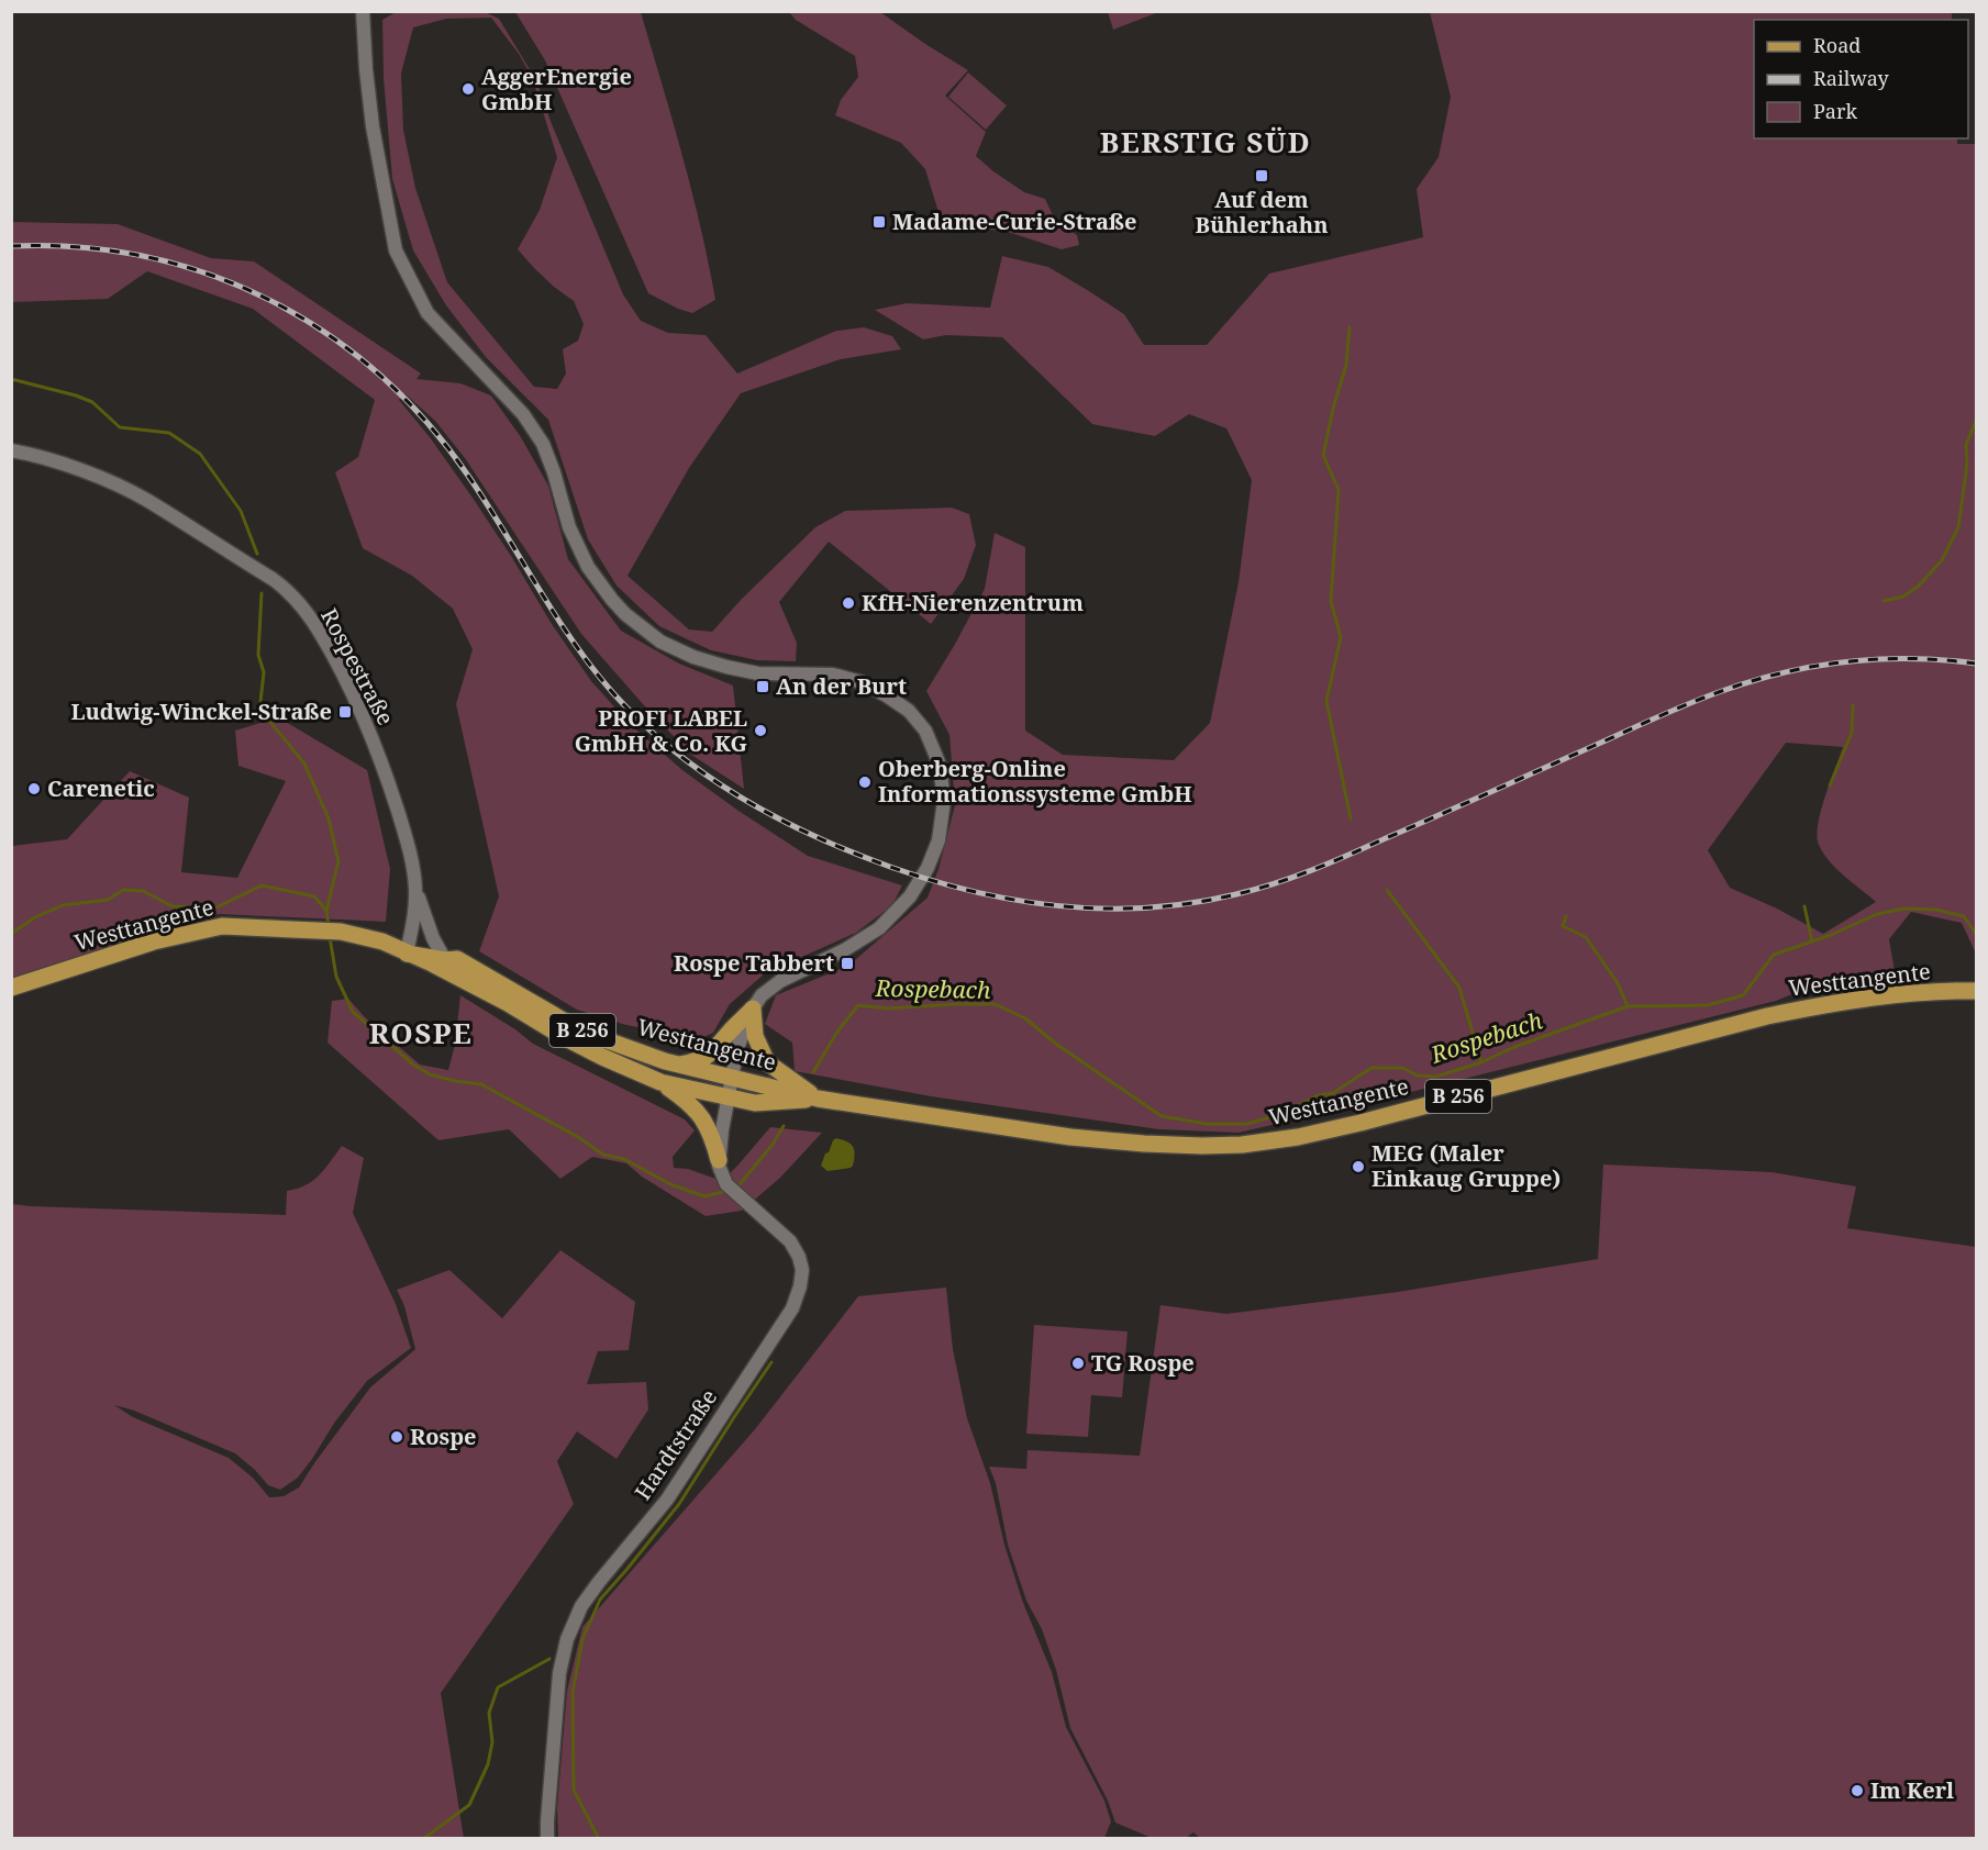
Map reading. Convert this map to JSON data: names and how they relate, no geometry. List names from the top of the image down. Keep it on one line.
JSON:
{"streets":{"main road":["Westtangente","B 256"],"street":["Rospestraße","Hardtstraße"]},"crossings":[["Rospestraße","Westtangente"],["Westtangente","B 256"],["Westtangente","Hardtstraße"],["B 256","Hardtstraße"]],"districts":["BERSTIG SÜD","ROSPE"],"water":["Rospebach"],"places":{"other":["AggerEnergie GmbH","KfH-Nierenzentrum","PROFI LABEL GmbH & Co. KG","Oberberg-Online Informationssysteme GmbH","Carenetic","MEG (Maler Einkaug Gruppe)","TG Rospe","Rospe","Im Kerl"],"transit":["Auf dem Bühlerhahn","Madame-Curie-Straße","An der Burt","Ludwig-Winckel-Straße","Rospe Tabbert"]},"legend":["Road","Railway","Park"]}
